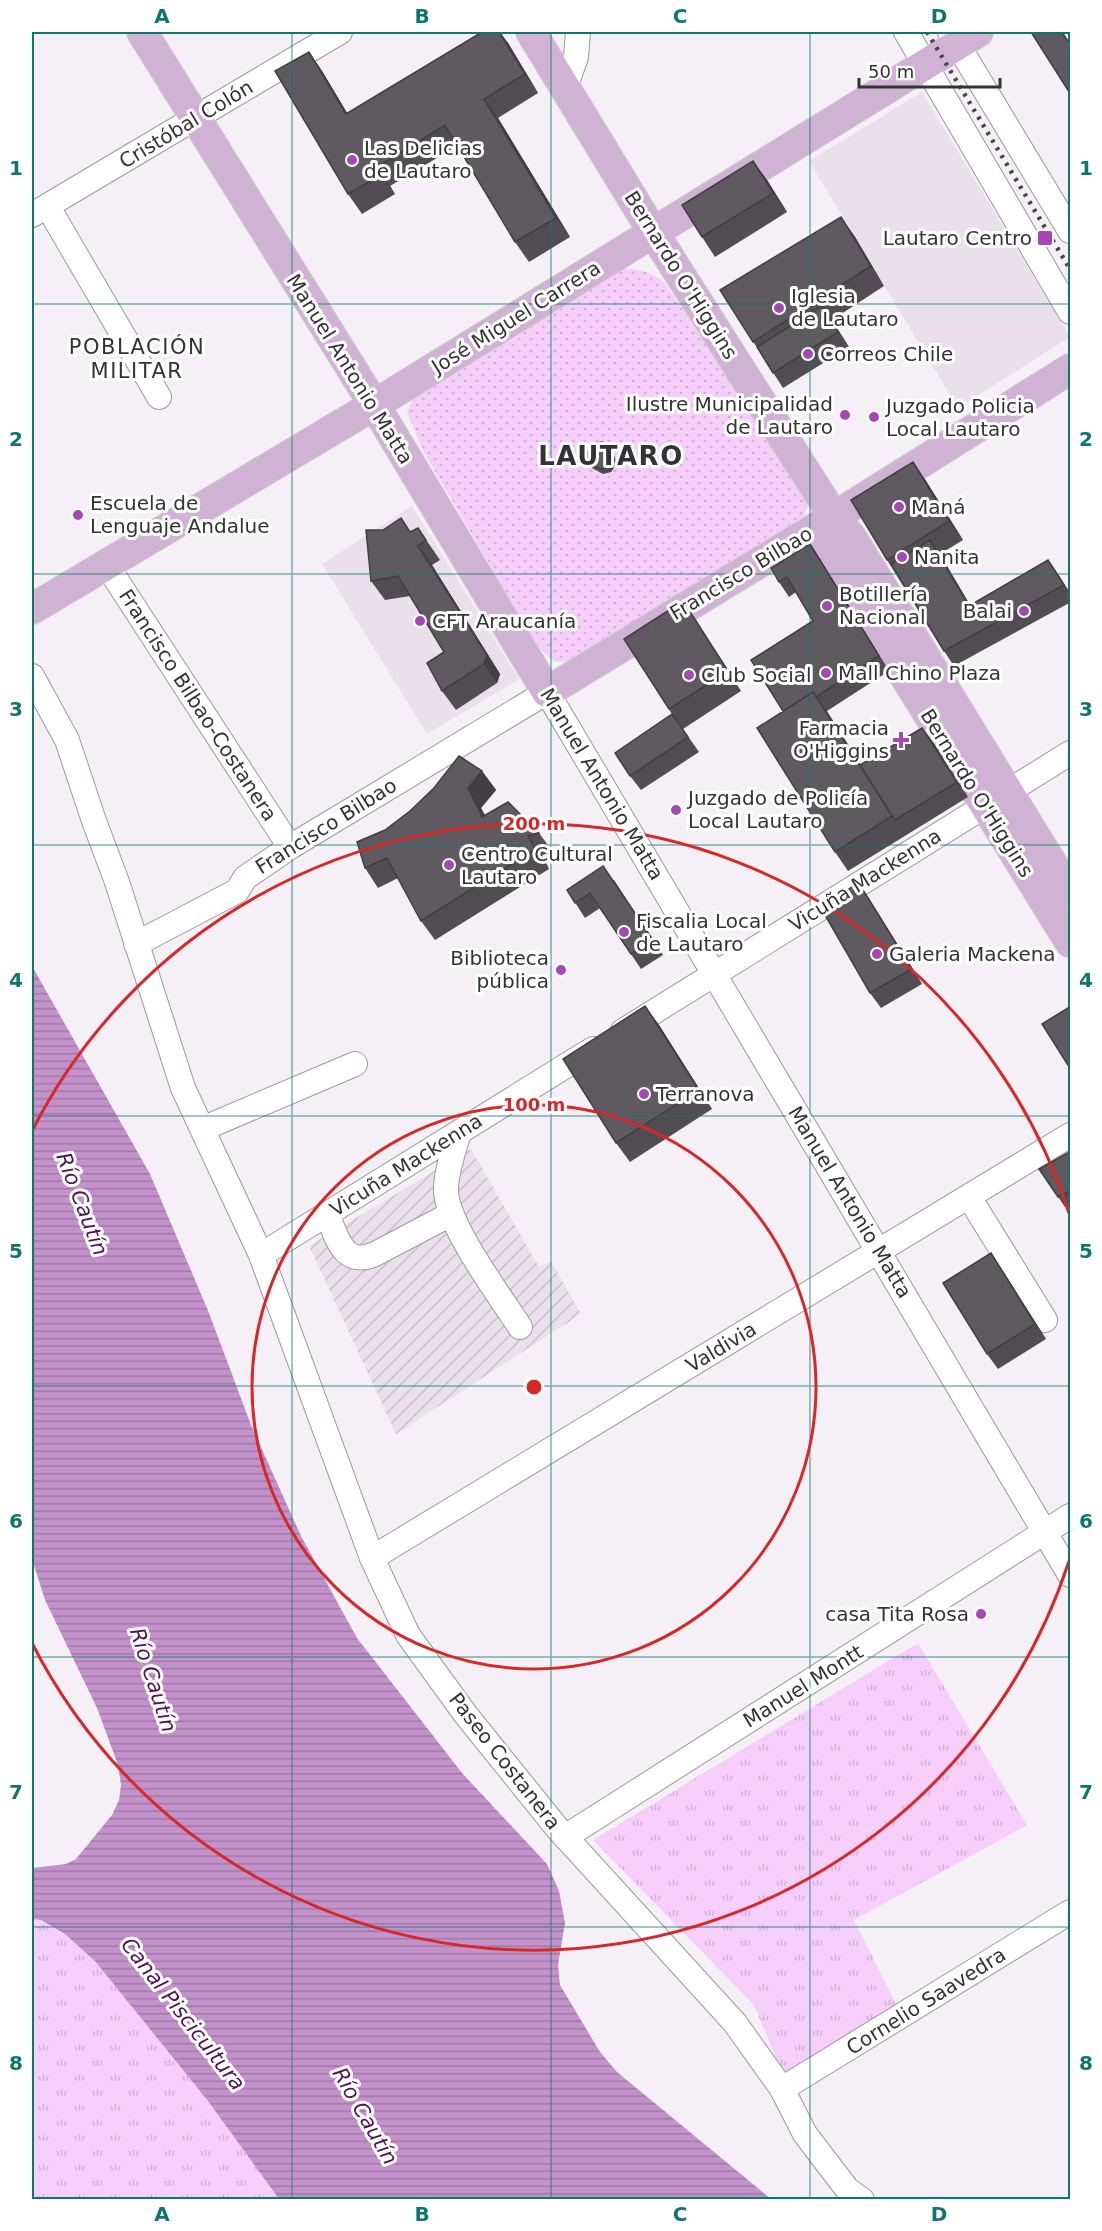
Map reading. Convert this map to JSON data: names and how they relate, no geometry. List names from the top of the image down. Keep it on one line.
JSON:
{"streets":{"main road":["Bernardo O'Higgins","José Miguel Carrera","Manuel Antonio Matta","Francisco Bilbao"],"street":["Cristóbal Colón","Francisco Bilbao-Costanera","Vicuña Mackenna","Valdivia","Manuel Montt","Paseo Costanera","Cornelio Saavedra"]},"crossings":[["Cristóbal Colón","Manuel Antonio Matta"],["Bernardo O'Higgins","José Miguel Carrera"],["Bernardo O'Higgins","Francisco Bilbao"],["Bernardo O'Higgins","Vicuña Mackenna"],["José Miguel Carrera","Manuel Antonio Matta"],["José Miguel Carrera","Francisco Bilbao-Costanera"],["Manuel Antonio Matta","Francisco Bilbao"],["Manuel Antonio Matta","Vicuña Mackenna"],["Manuel Antonio Matta","Valdivia"],["Manuel Antonio Matta","Manuel Montt"],["Francisco Bilbao","Francisco Bilbao-Costanera"],["Francisco Bilbao","Paseo Costanera"],["Vicuña Mackenna","Paseo Costanera"],["Valdivia","Paseo Costanera"],["Manuel Montt","Paseo Costanera"],["Paseo Costanera","Cornelio Saavedra"]],"districts":["POBLACIÓN MILITAR","LAUTARO"],"water":["Río Cautín","Canal Piscicultura"],"places":{"other":["Las Delicias de Lautaro","Iglesia de Lautaro","Correos Chile","Ilustre Municipalidad de Lautaro","Juzgado Policia Local Lautaro","Maná","Escuela de Lenguaje Andalue","Nanita","Botillería Nacional","Balai","CFT Araucanía","Mall Chino Plaza","Club Social","Juzgado de Policía Local Lautaro","Centro Cultural Lautaro","Fiscalia Local de Lautaro","Galeria Mackena","Biblioteca pública","Terranova","casa Tita Rosa"],"transit":["Lautaro Centro"],"health":["Farmacia O'Higgins"]},"scale_bar":"50 m","grid":{"columns":["A","B","C","D"],"rows":["1","2","3","4","5","6","7","8"]},"rings":["200 m","100 m"]}
